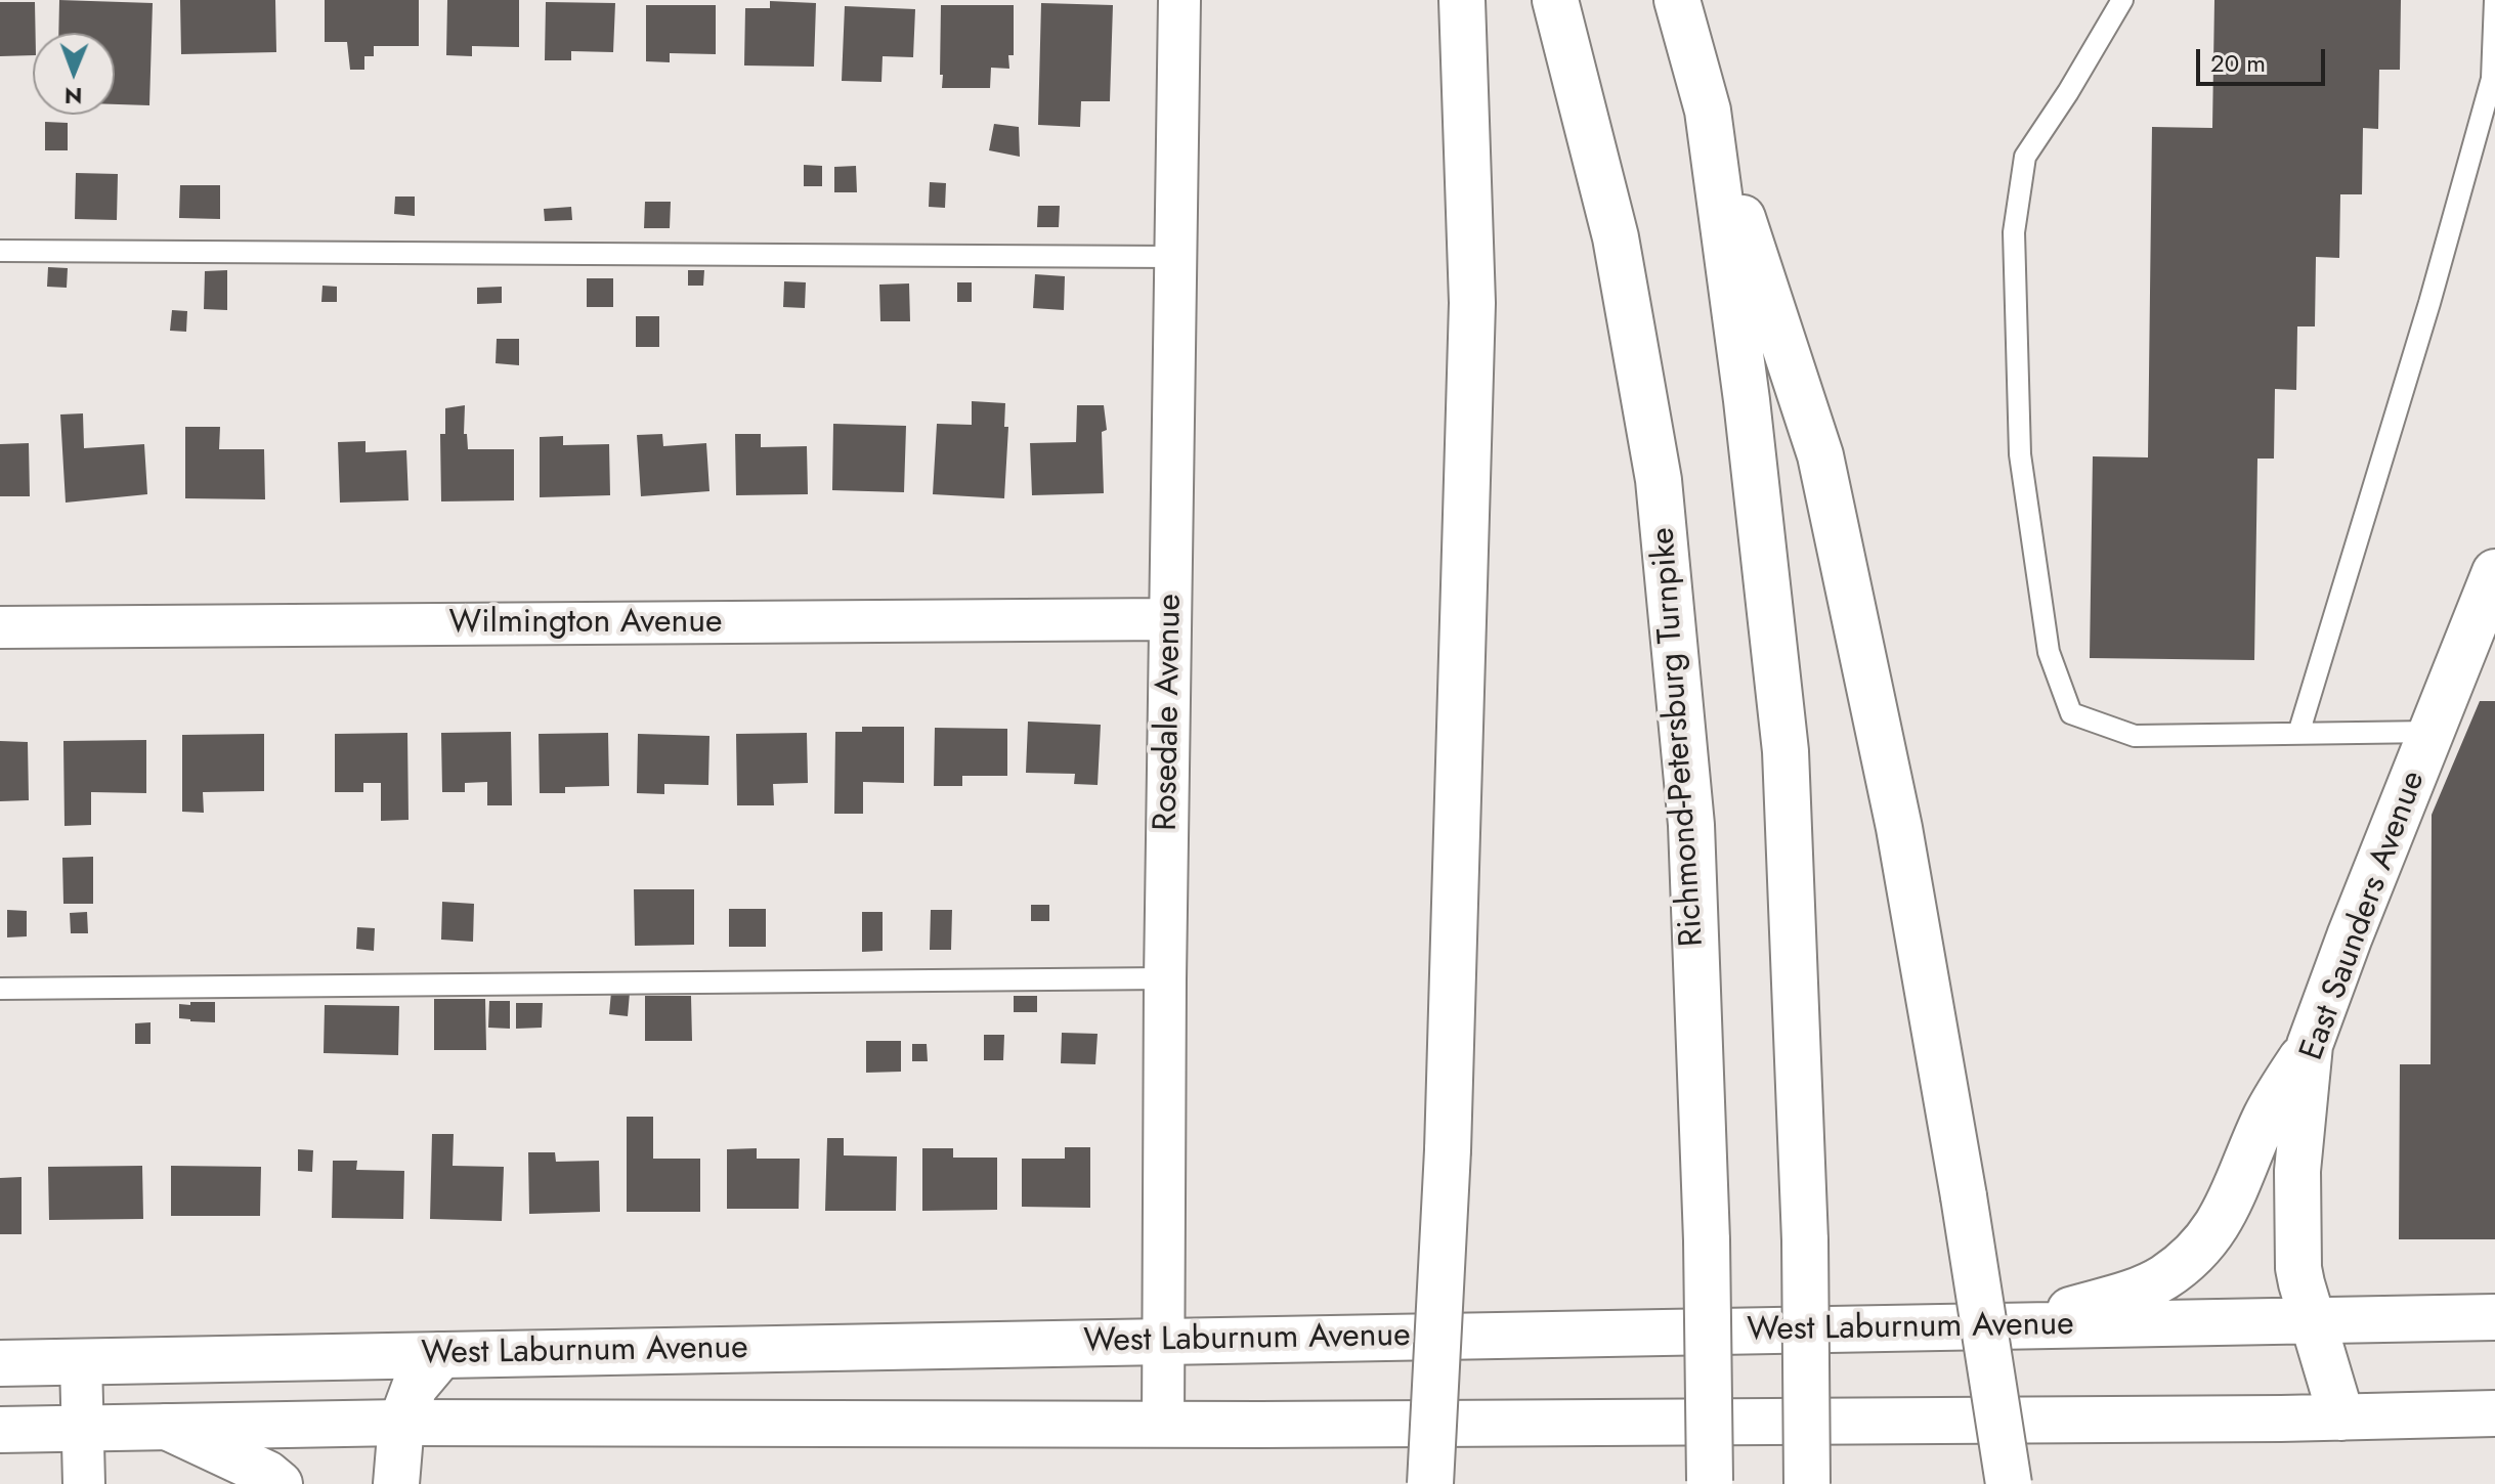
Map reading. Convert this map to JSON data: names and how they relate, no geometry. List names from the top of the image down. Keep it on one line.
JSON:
{"streets":{"main road":["Richmond-Petersburg Turnpike","East Saunders Avenue","West Laburnum Avenue"],"street":["Wilmington Avenue","Rosedale Avenue"]},"crossings":[["Wilmington Avenue","Rosedale Avenue"],["Rosedale Avenue","West Laburnum Avenue"],["East Saunders Avenue","West Laburnum Avenue"]],"scale_bar":"20 m","north":"bottom"}
